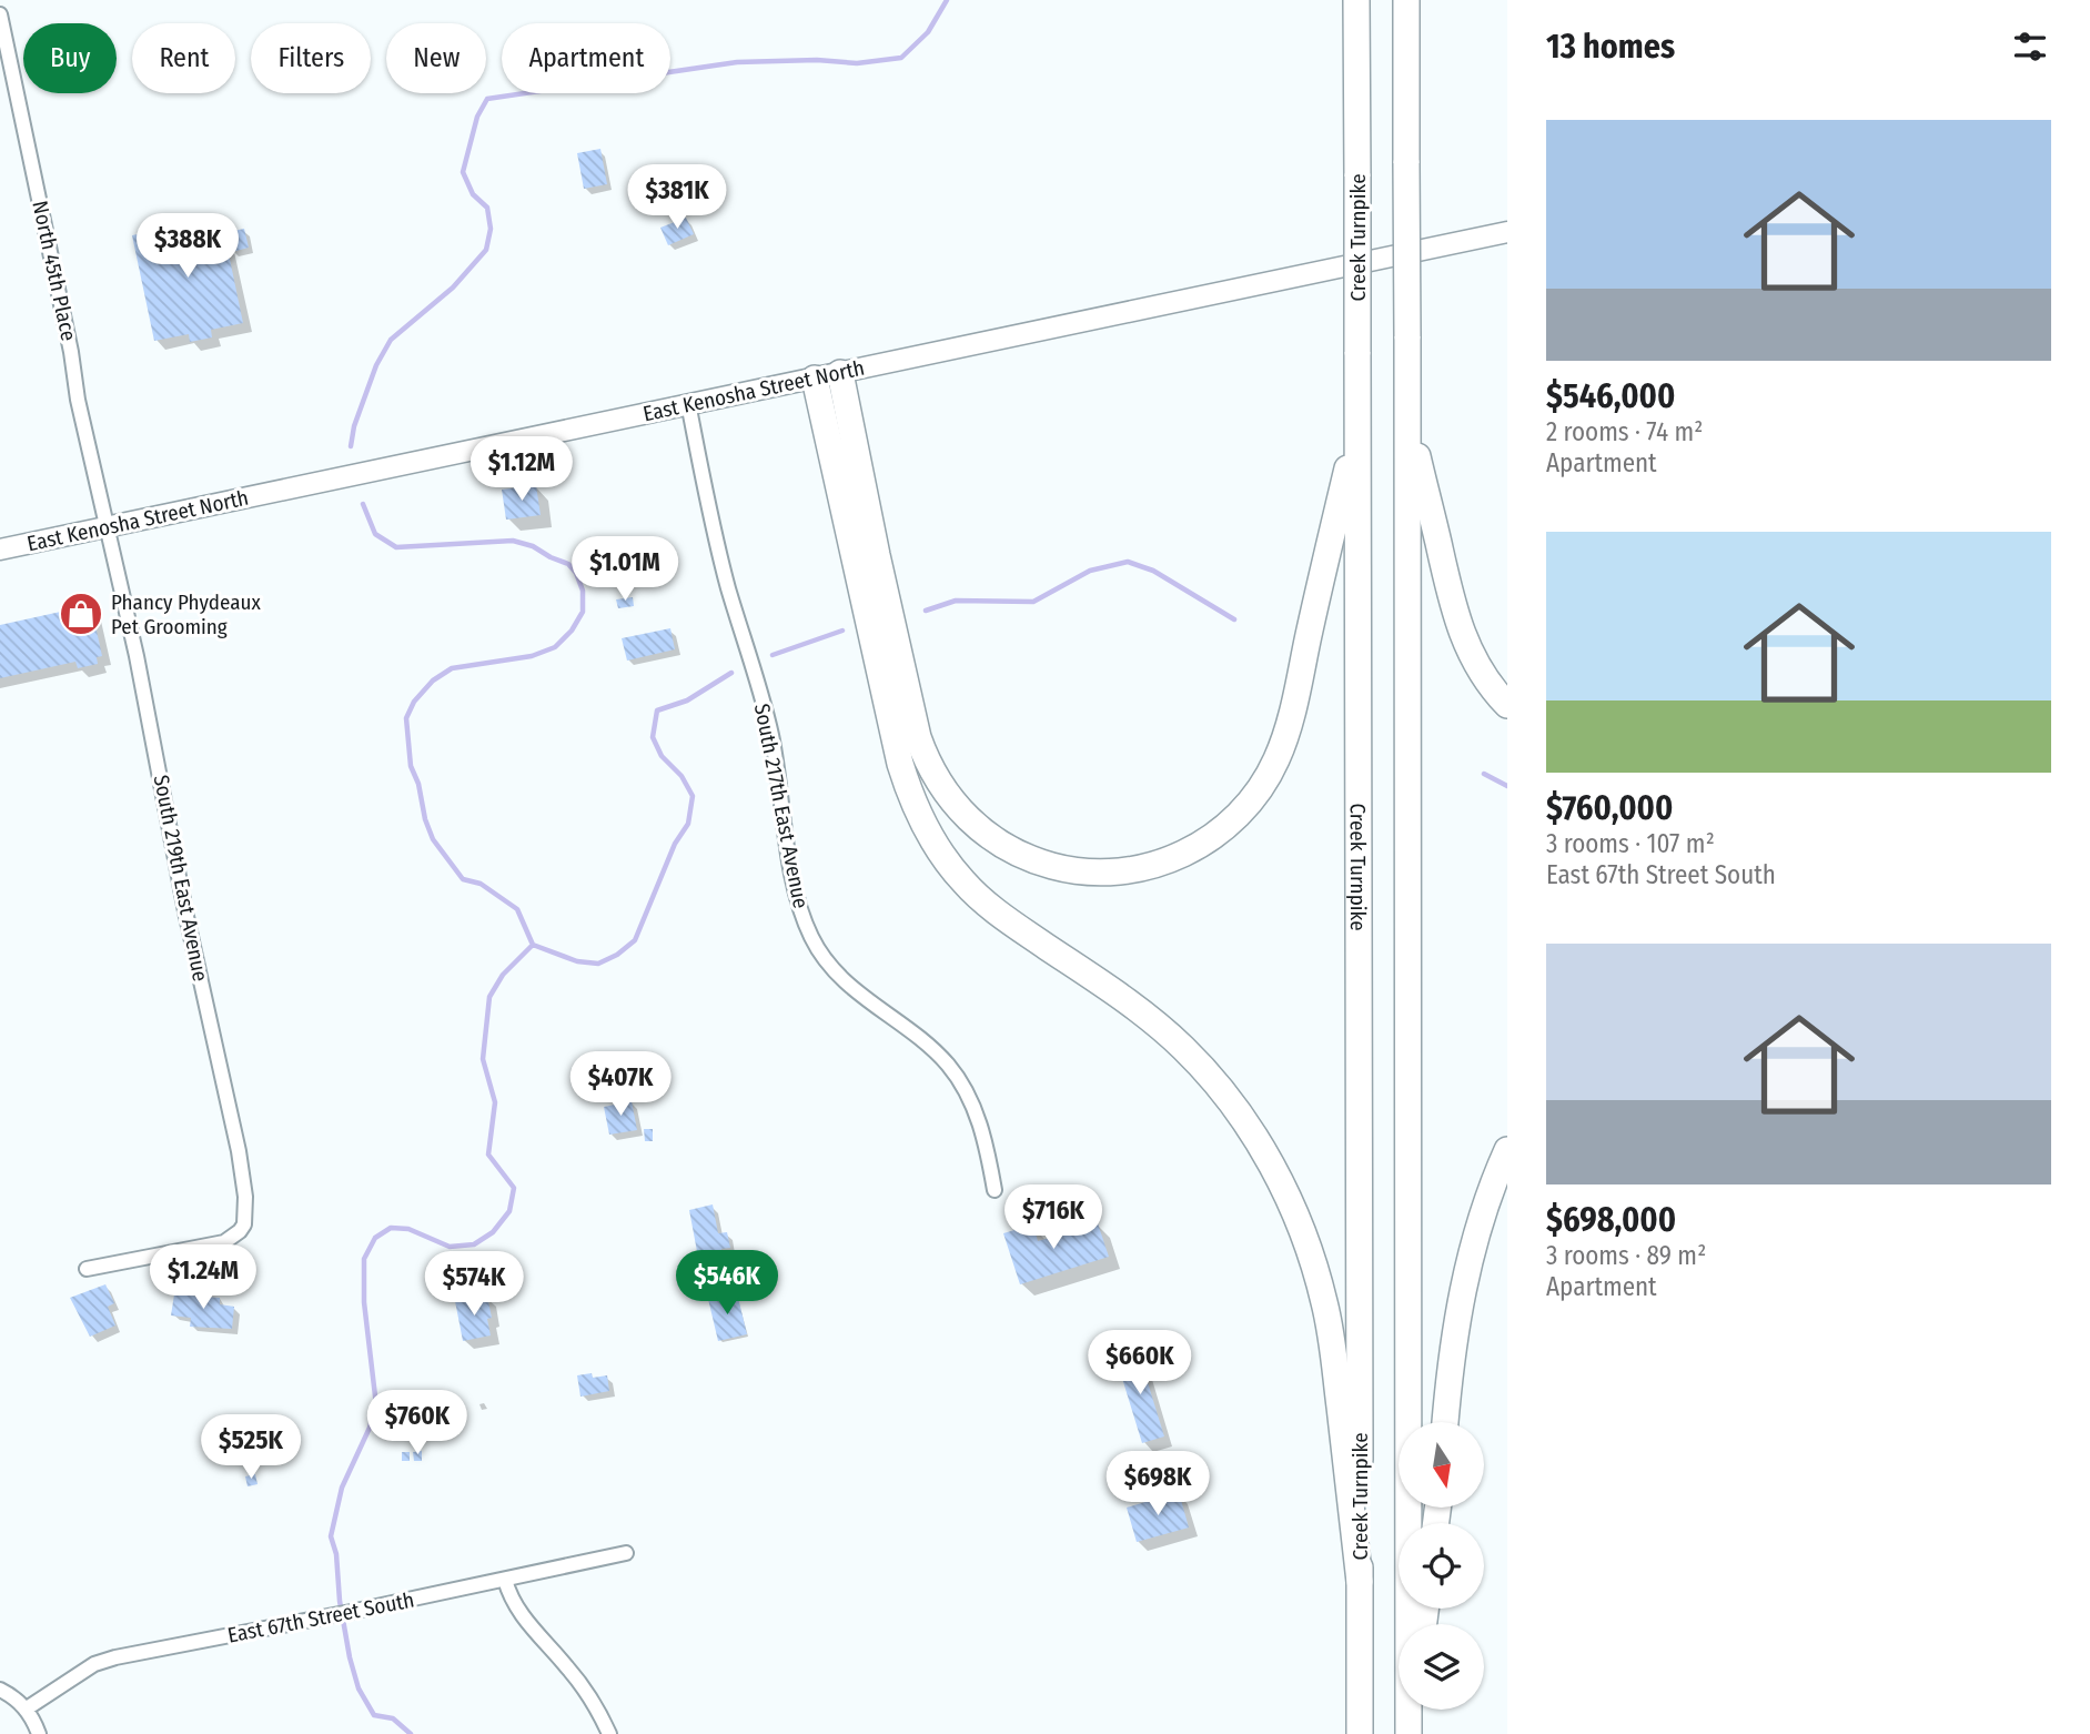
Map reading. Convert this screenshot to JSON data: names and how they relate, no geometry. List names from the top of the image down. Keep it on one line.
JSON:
{"streets":{"highway":["Creek Turnpike"],"main road":["East Kenosha Street North"],"street":["North 45th Place","South 217th East Avenue","South 219th East Avenue","East 67th Street South"]},"crossings":[["North 45th Place","East Kenosha Street North"],["North 45th Place","South 219th East Avenue"],["East Kenosha Street North","South 217th East Avenue"],["East Kenosha Street North","South 219th East Avenue"]],"places":{"shop":["Phancy Phydeaux Pet Grooming"]},"north":"bottom","page":{"heading":"13 homes","chip":["Buy","Rent","Filters","New","Apartment"],"list":[{"name":"$546,000","note":"2 rooms · 74 m² · Apartment"},{"name":"$760,000","note":"3 rooms · 107 m² · East 67th Street South"},{"name":"$698,000","note":"3 rooms · 89 m² · Apartment"}],"price":["$381K","$388K","$1.12M","$1.01M","$407K","$716K","$1.24M","$546K","$574K","$660K","$760K","$525K","$698K"]}}
